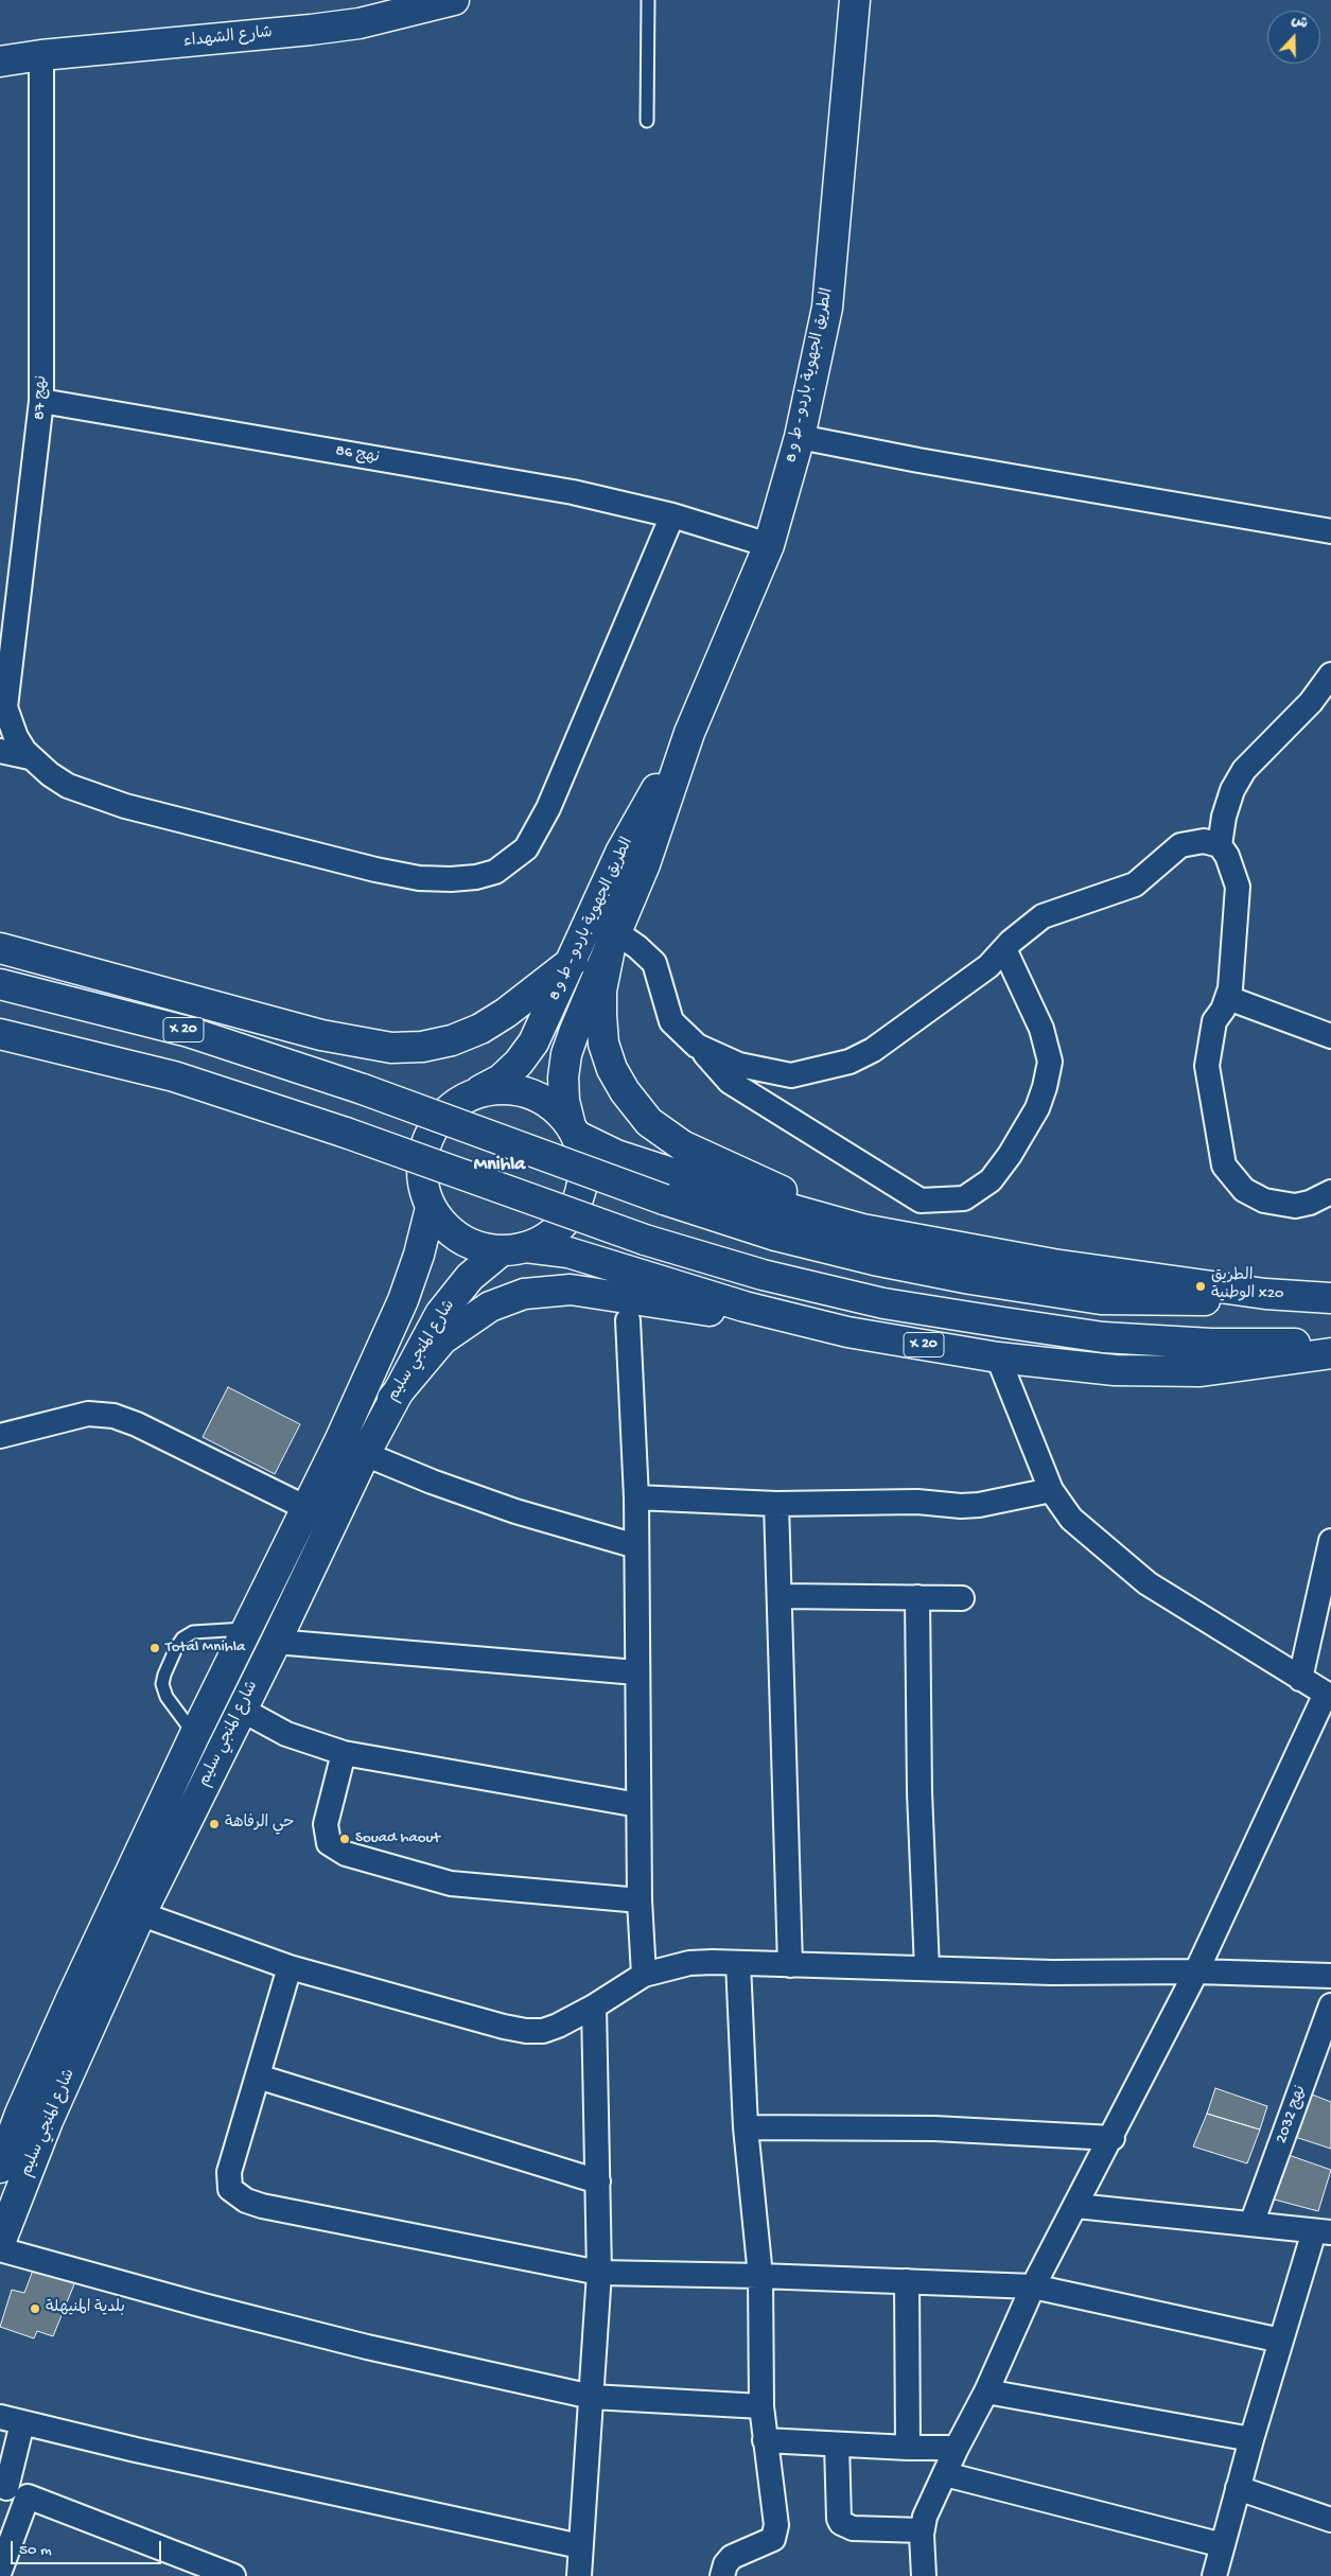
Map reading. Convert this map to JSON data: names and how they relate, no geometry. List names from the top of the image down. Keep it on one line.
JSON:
{"streets":{"main road":["شارع الشهداء","الطريق الجهوية باردو - ط و 8","X 20","شارع المنجي سليم"],"street":["نهج 87","نهج 86","نهج 2032"]},"crossings":[["شارع الشهداء","نهج 87"],["الطريق الجهوية باردو - ط و 8","نهج 86"],["الطريق الجهوية باردو - ط و 8","X 20"],["الطريق الجهوية باردو - ط و 8","شارع المنجي سليم"],["نهج 87","نهج 86"],["X 20","شارع المنجي سليم"]],"districts":["Mnihla"],"places":["الطريق الوطنية x20","Total Mnihla","حي الرفاهة","Souad haout","بلدية المنيهلة"],"scale_bar":"50 m","north":"top"}
